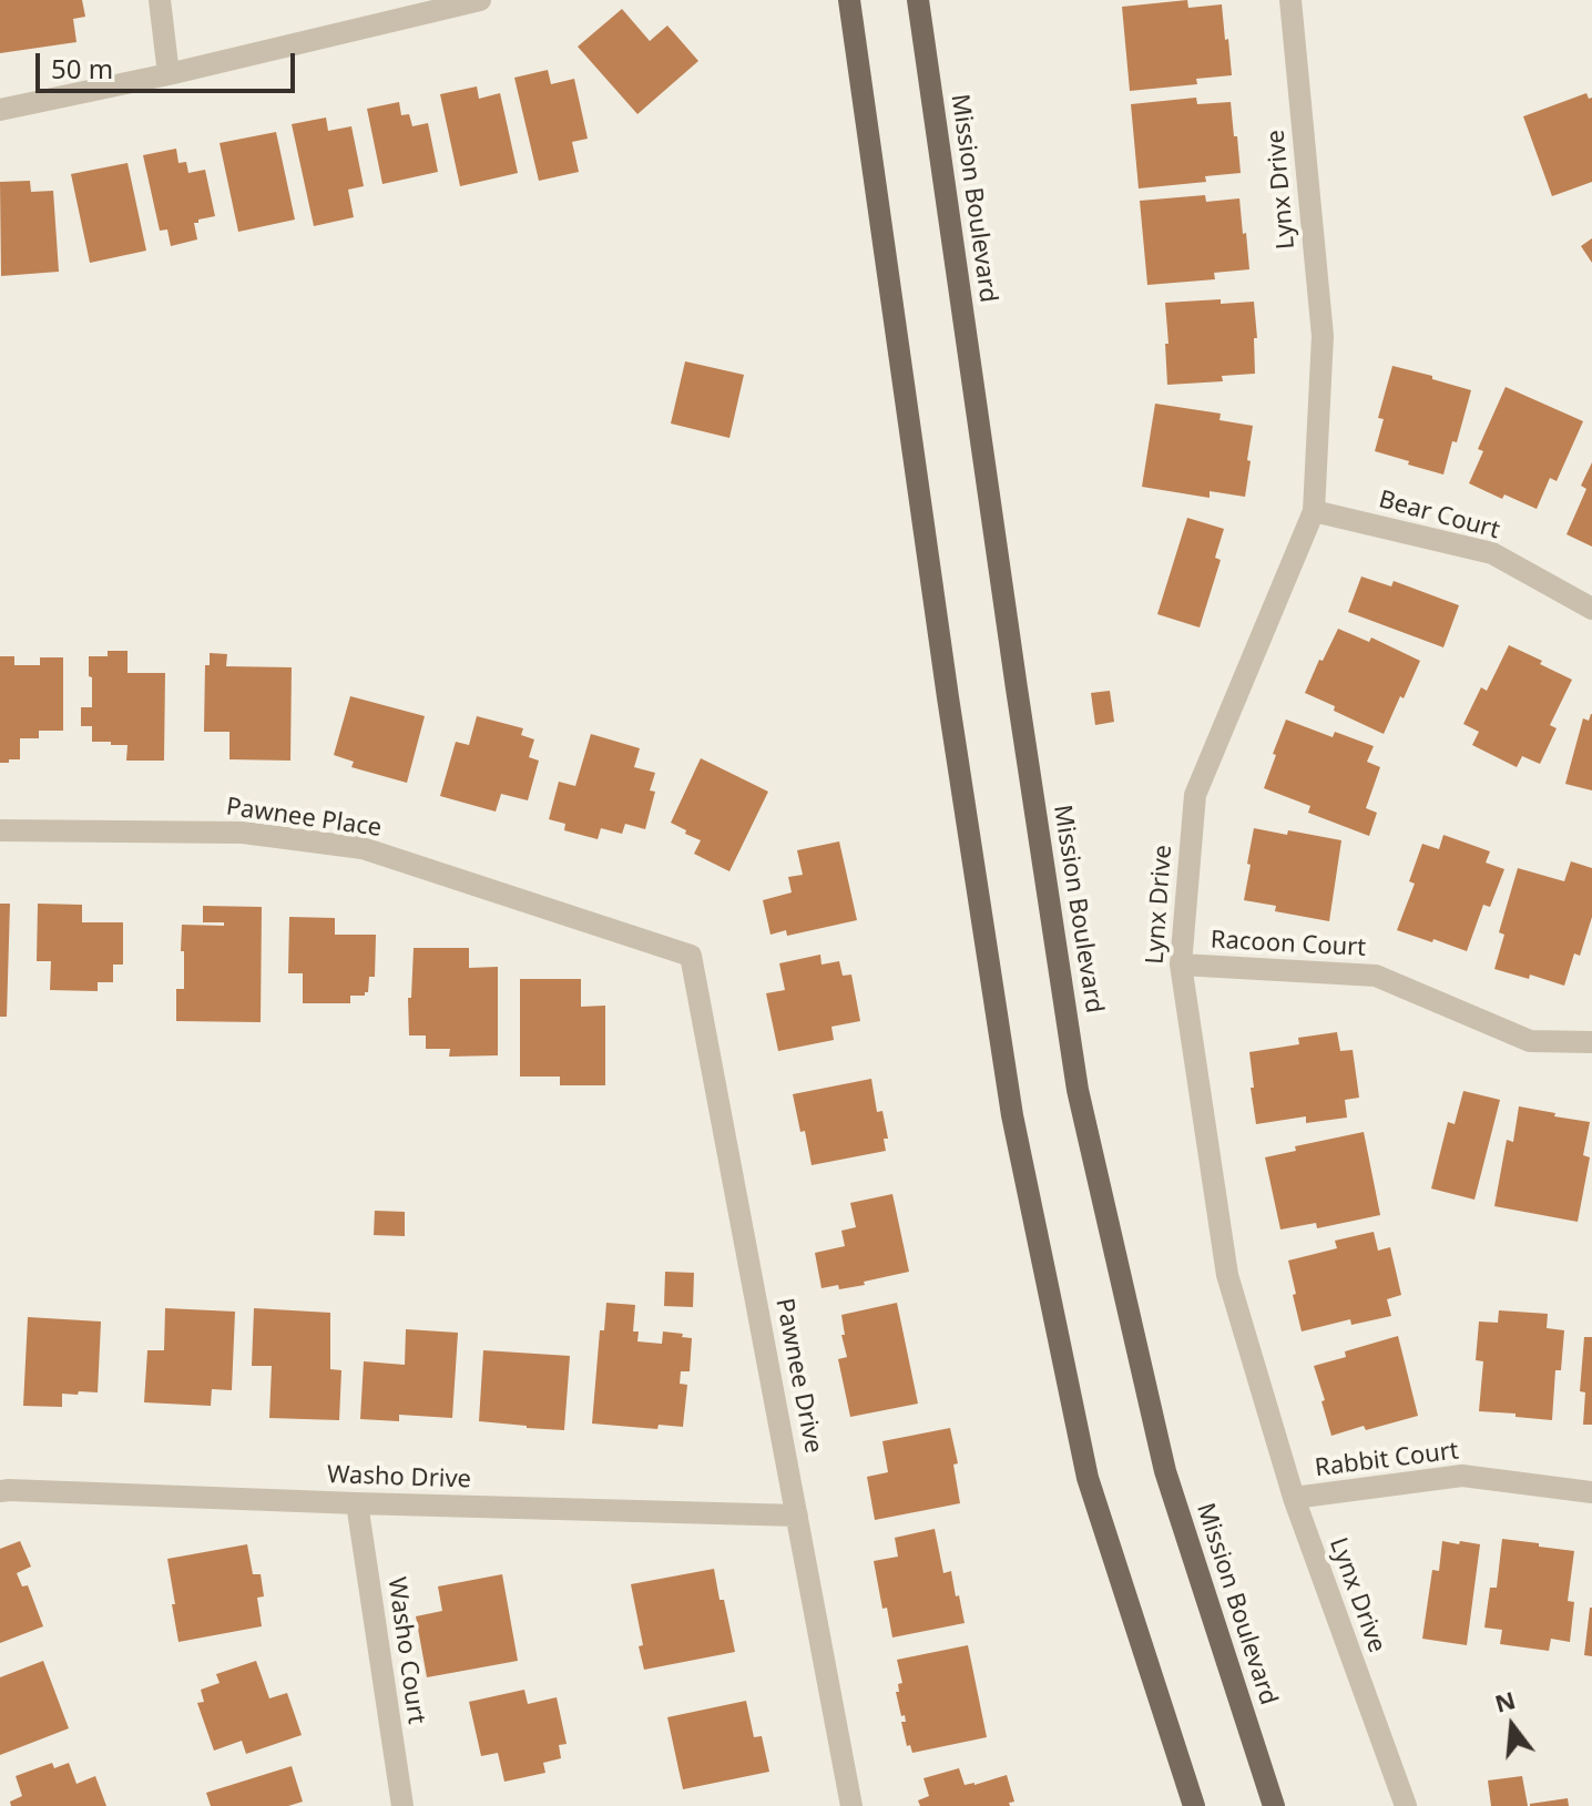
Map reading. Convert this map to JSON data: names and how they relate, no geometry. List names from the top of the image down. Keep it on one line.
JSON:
{"streets":{"main road":["Mission Boulevard"],"street":["Lynx Drive","Bear Court","Pawnee Place","Racoon Court","Pawnee Drive","Rabbit Court","Washo Drive","Washo Court"]},"crossings":[["Lynx Drive","Bear Court"],["Lynx Drive","Racoon Court"],["Lynx Drive","Rabbit Court"],["Pawnee Place","Pawnee Drive"],["Pawnee Drive","Washo Drive"],["Washo Drive","Washo Court"]],"scale_bar":"50 m","north":"top"}
